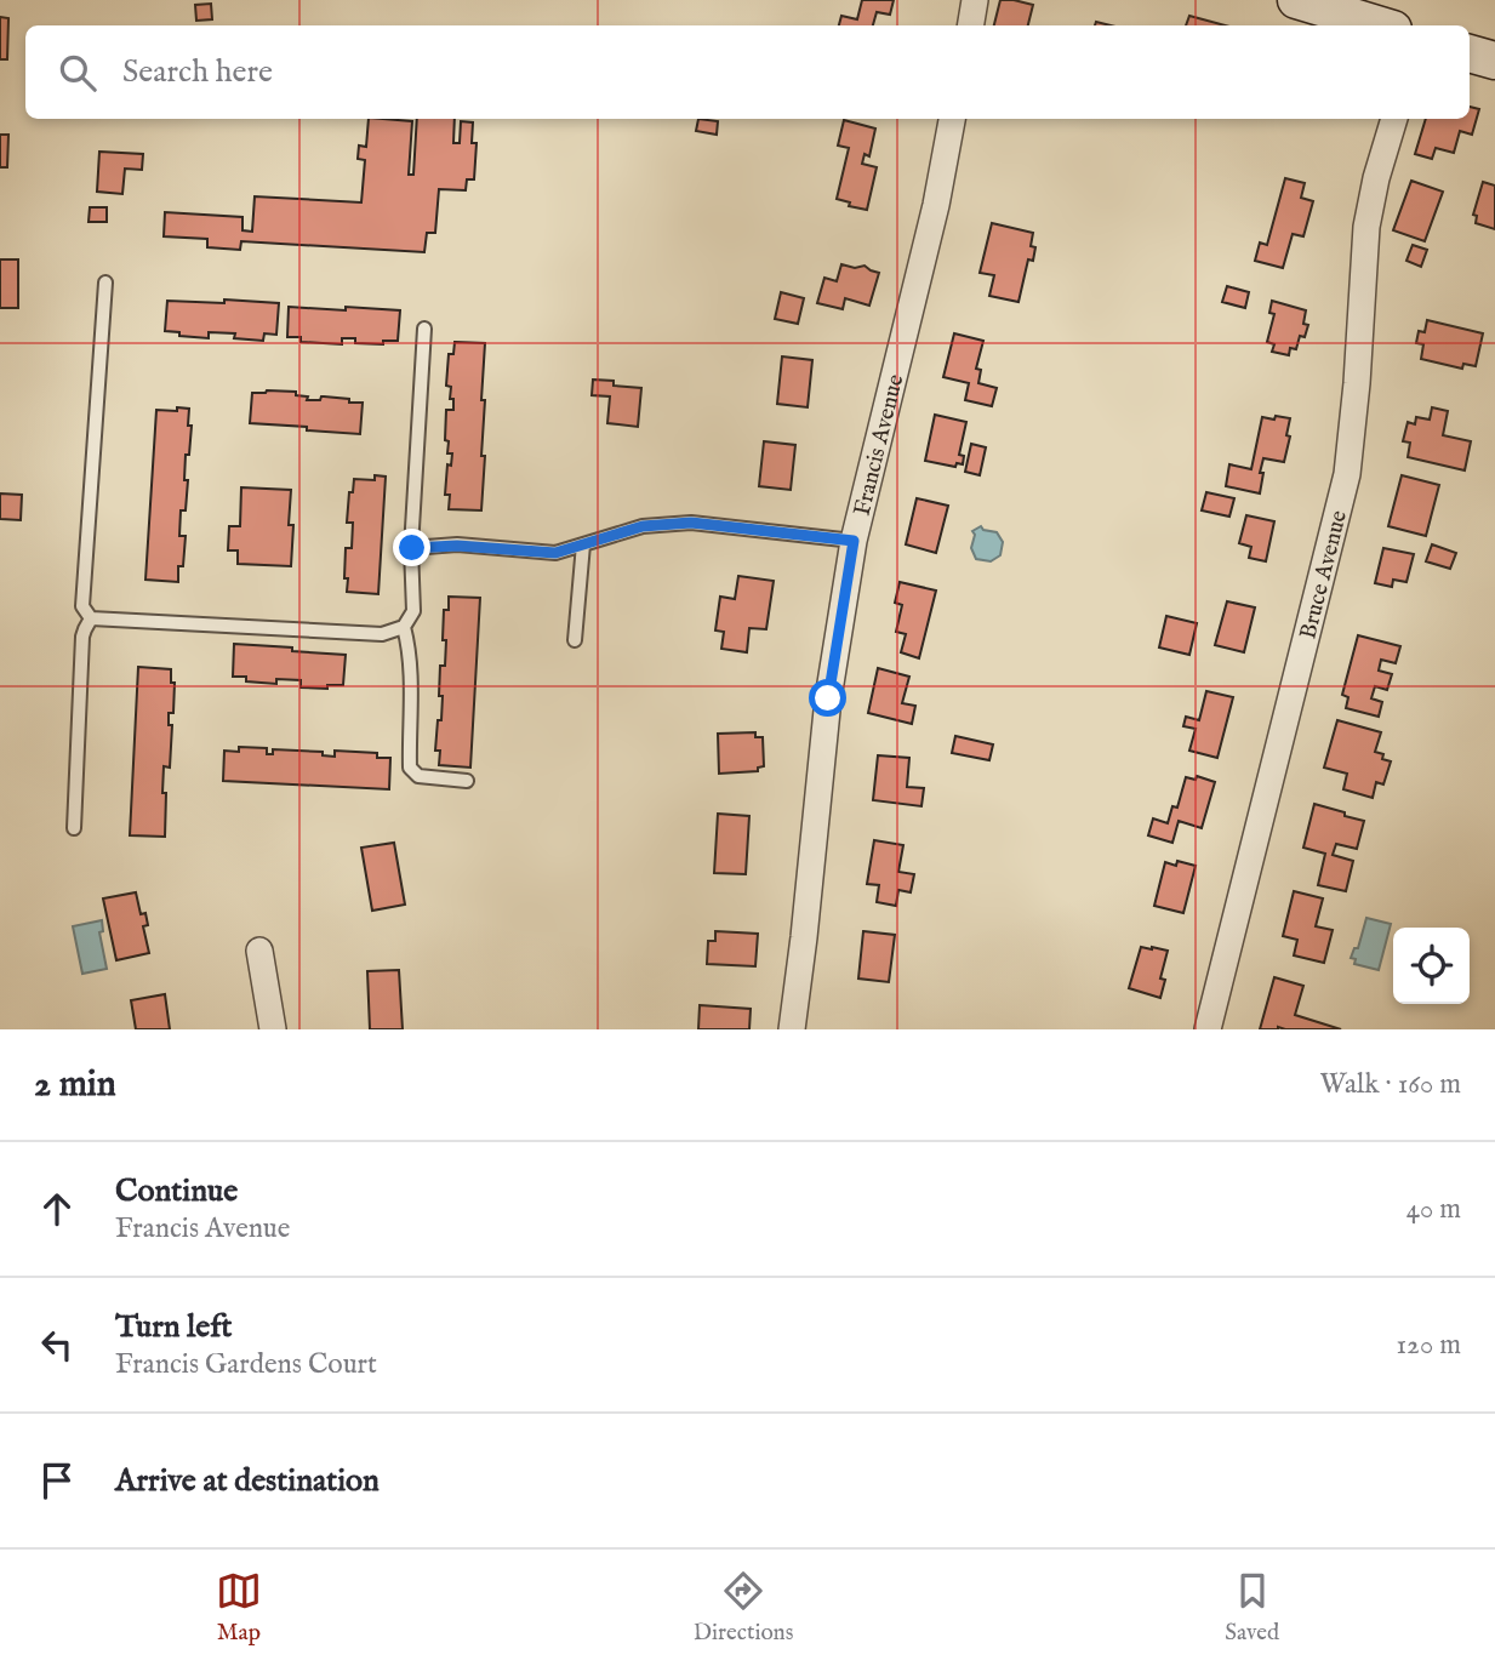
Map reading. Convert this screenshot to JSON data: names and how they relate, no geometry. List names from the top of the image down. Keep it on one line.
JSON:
{"streets":{"street":["Francis Avenue","Bruce Avenue"]},"page":{"search":"Search here","heading":["2 min","Walk · 160 m"],"list":[["Continue","Francis Avenue","40 m"],["Turn left","Francis Gardens Court","120 m"],"Arrive at destination"],"nav":["Map","Directions","Saved"]}}
